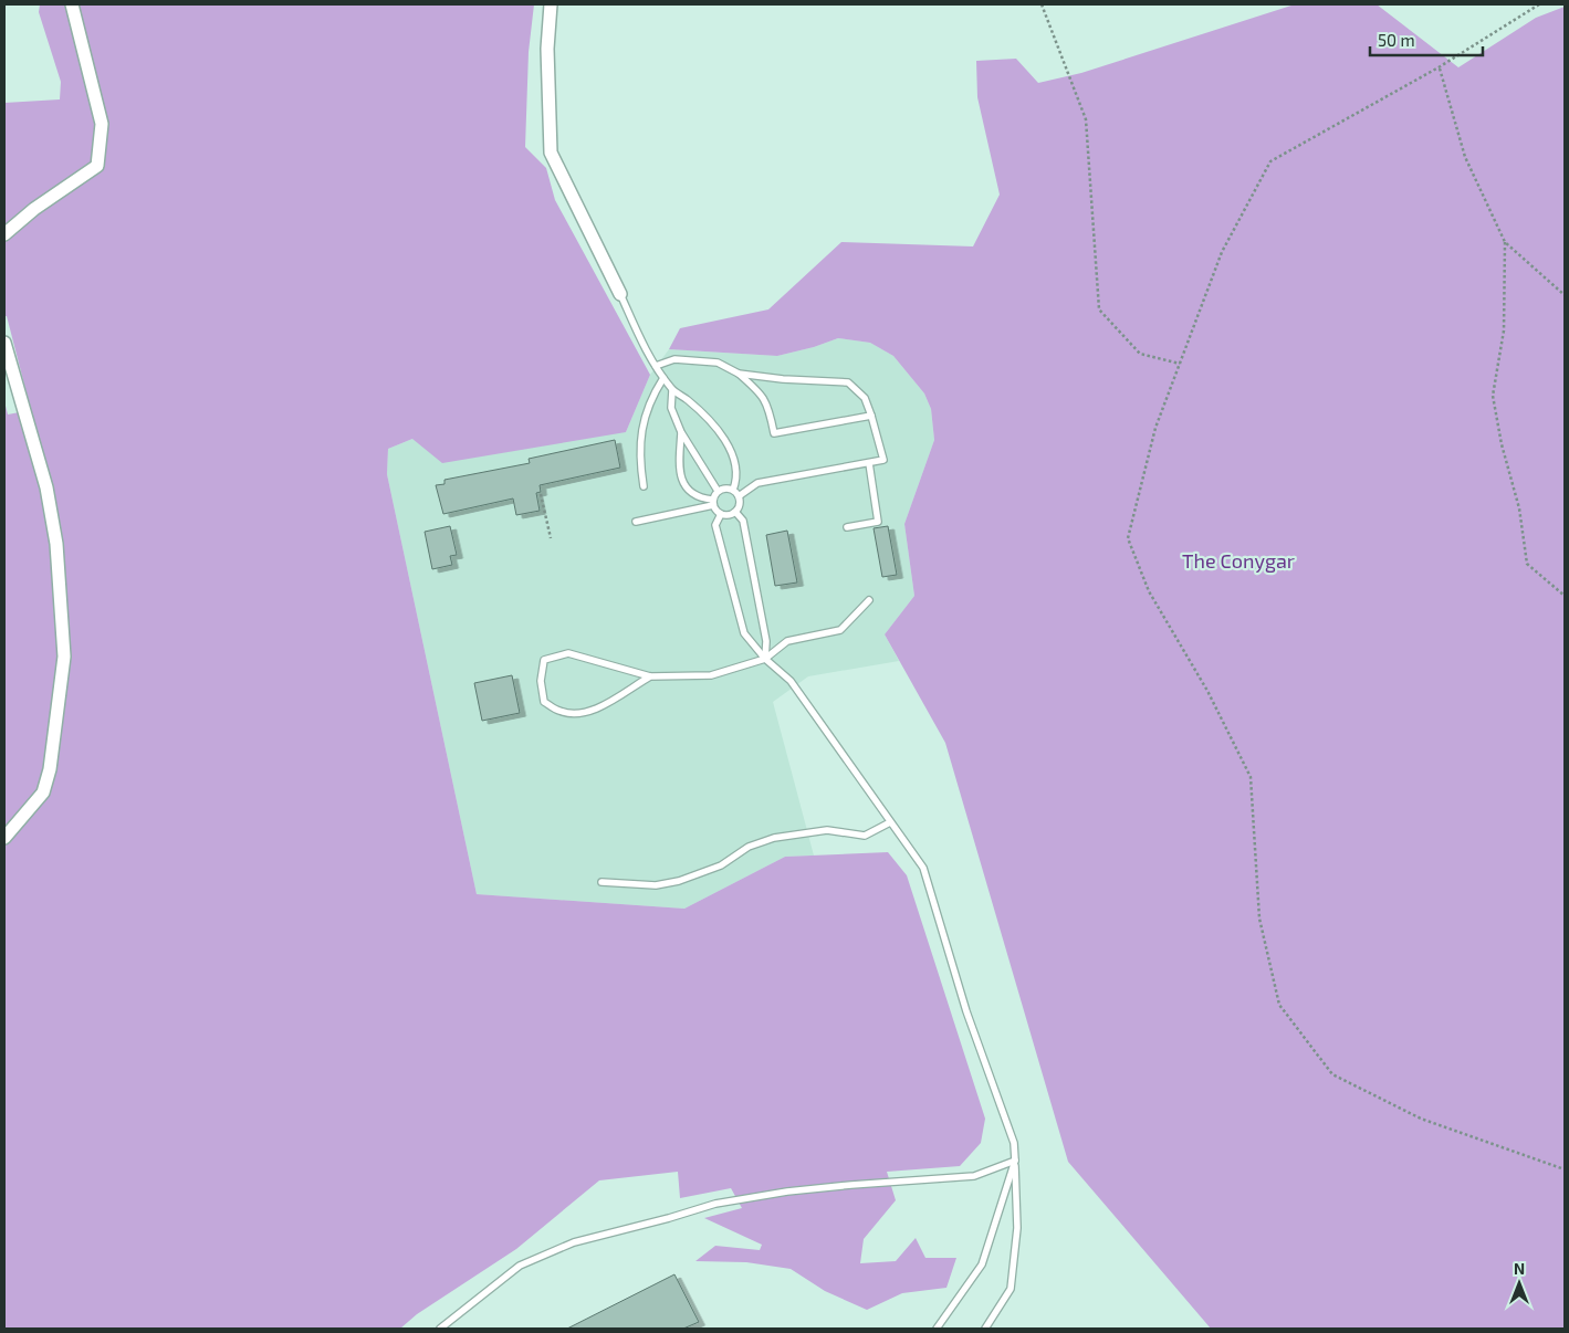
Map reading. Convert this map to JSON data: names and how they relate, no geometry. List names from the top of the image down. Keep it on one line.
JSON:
{"parks":["The Conygar"],"scale_bar":"50 m","north":"top"}
